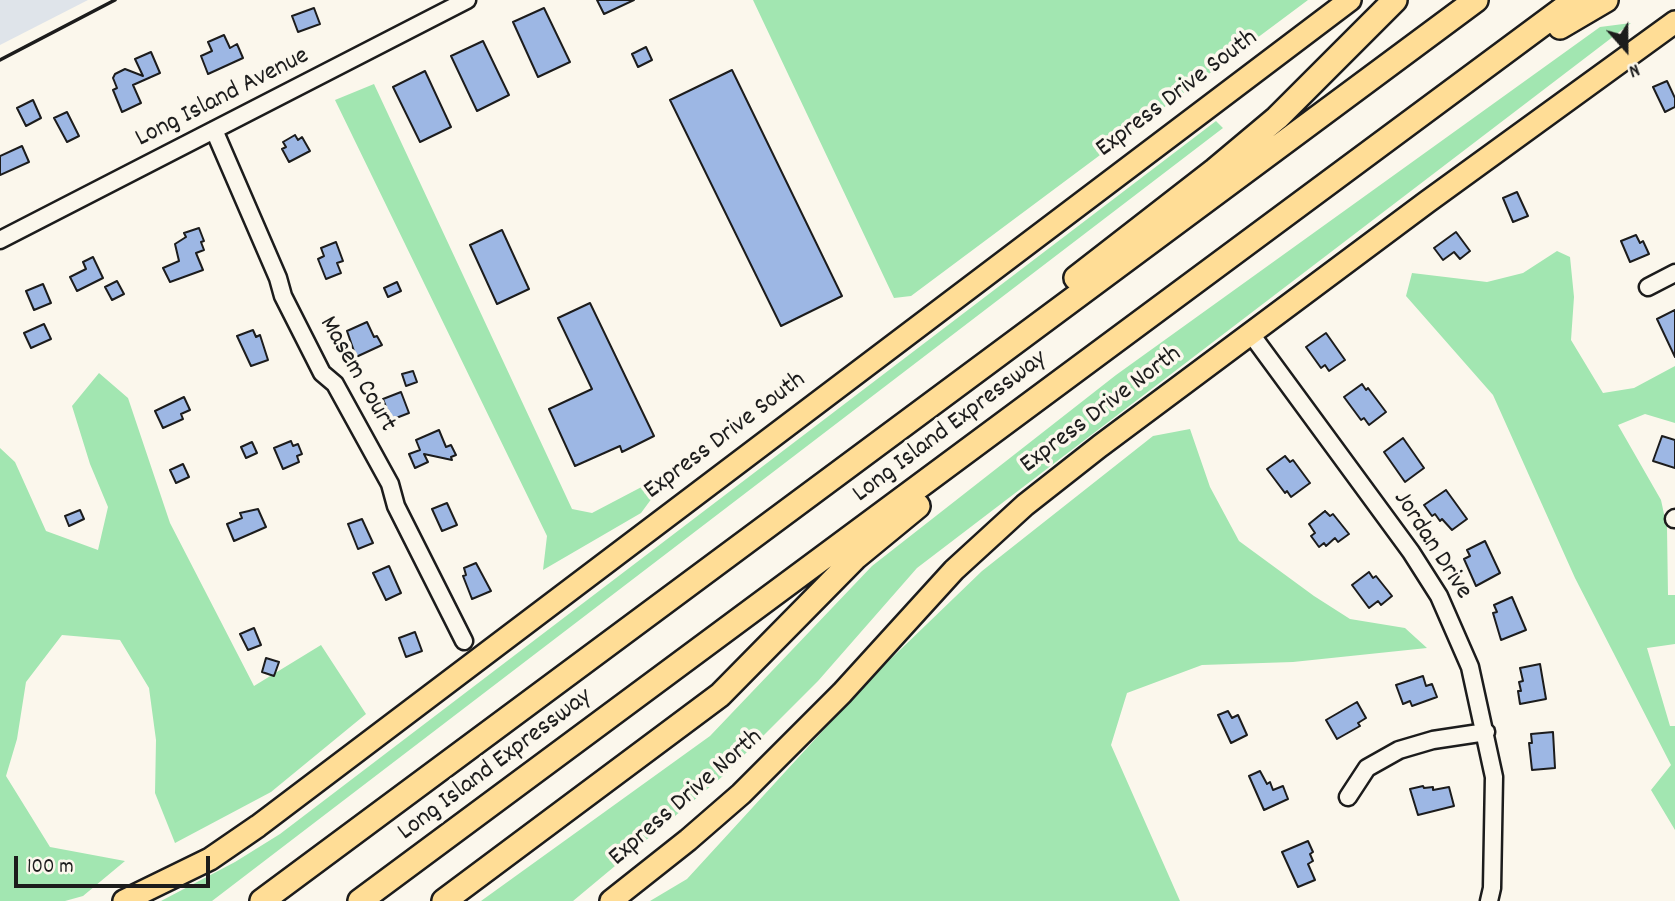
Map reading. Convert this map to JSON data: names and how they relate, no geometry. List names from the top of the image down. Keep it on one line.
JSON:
{"streets":{"highway":["Long Island Expressway"],"main road":["Express Drive South","Express Drive North"],"street":["Long Island Avenue","Masem Court","Jordan Drive"]},"crossings":[["Long Island Avenue","Masem Court"],["Express Drive North","Jordan Drive"]],"scale_bar":"100 m","north":"bottom"}
